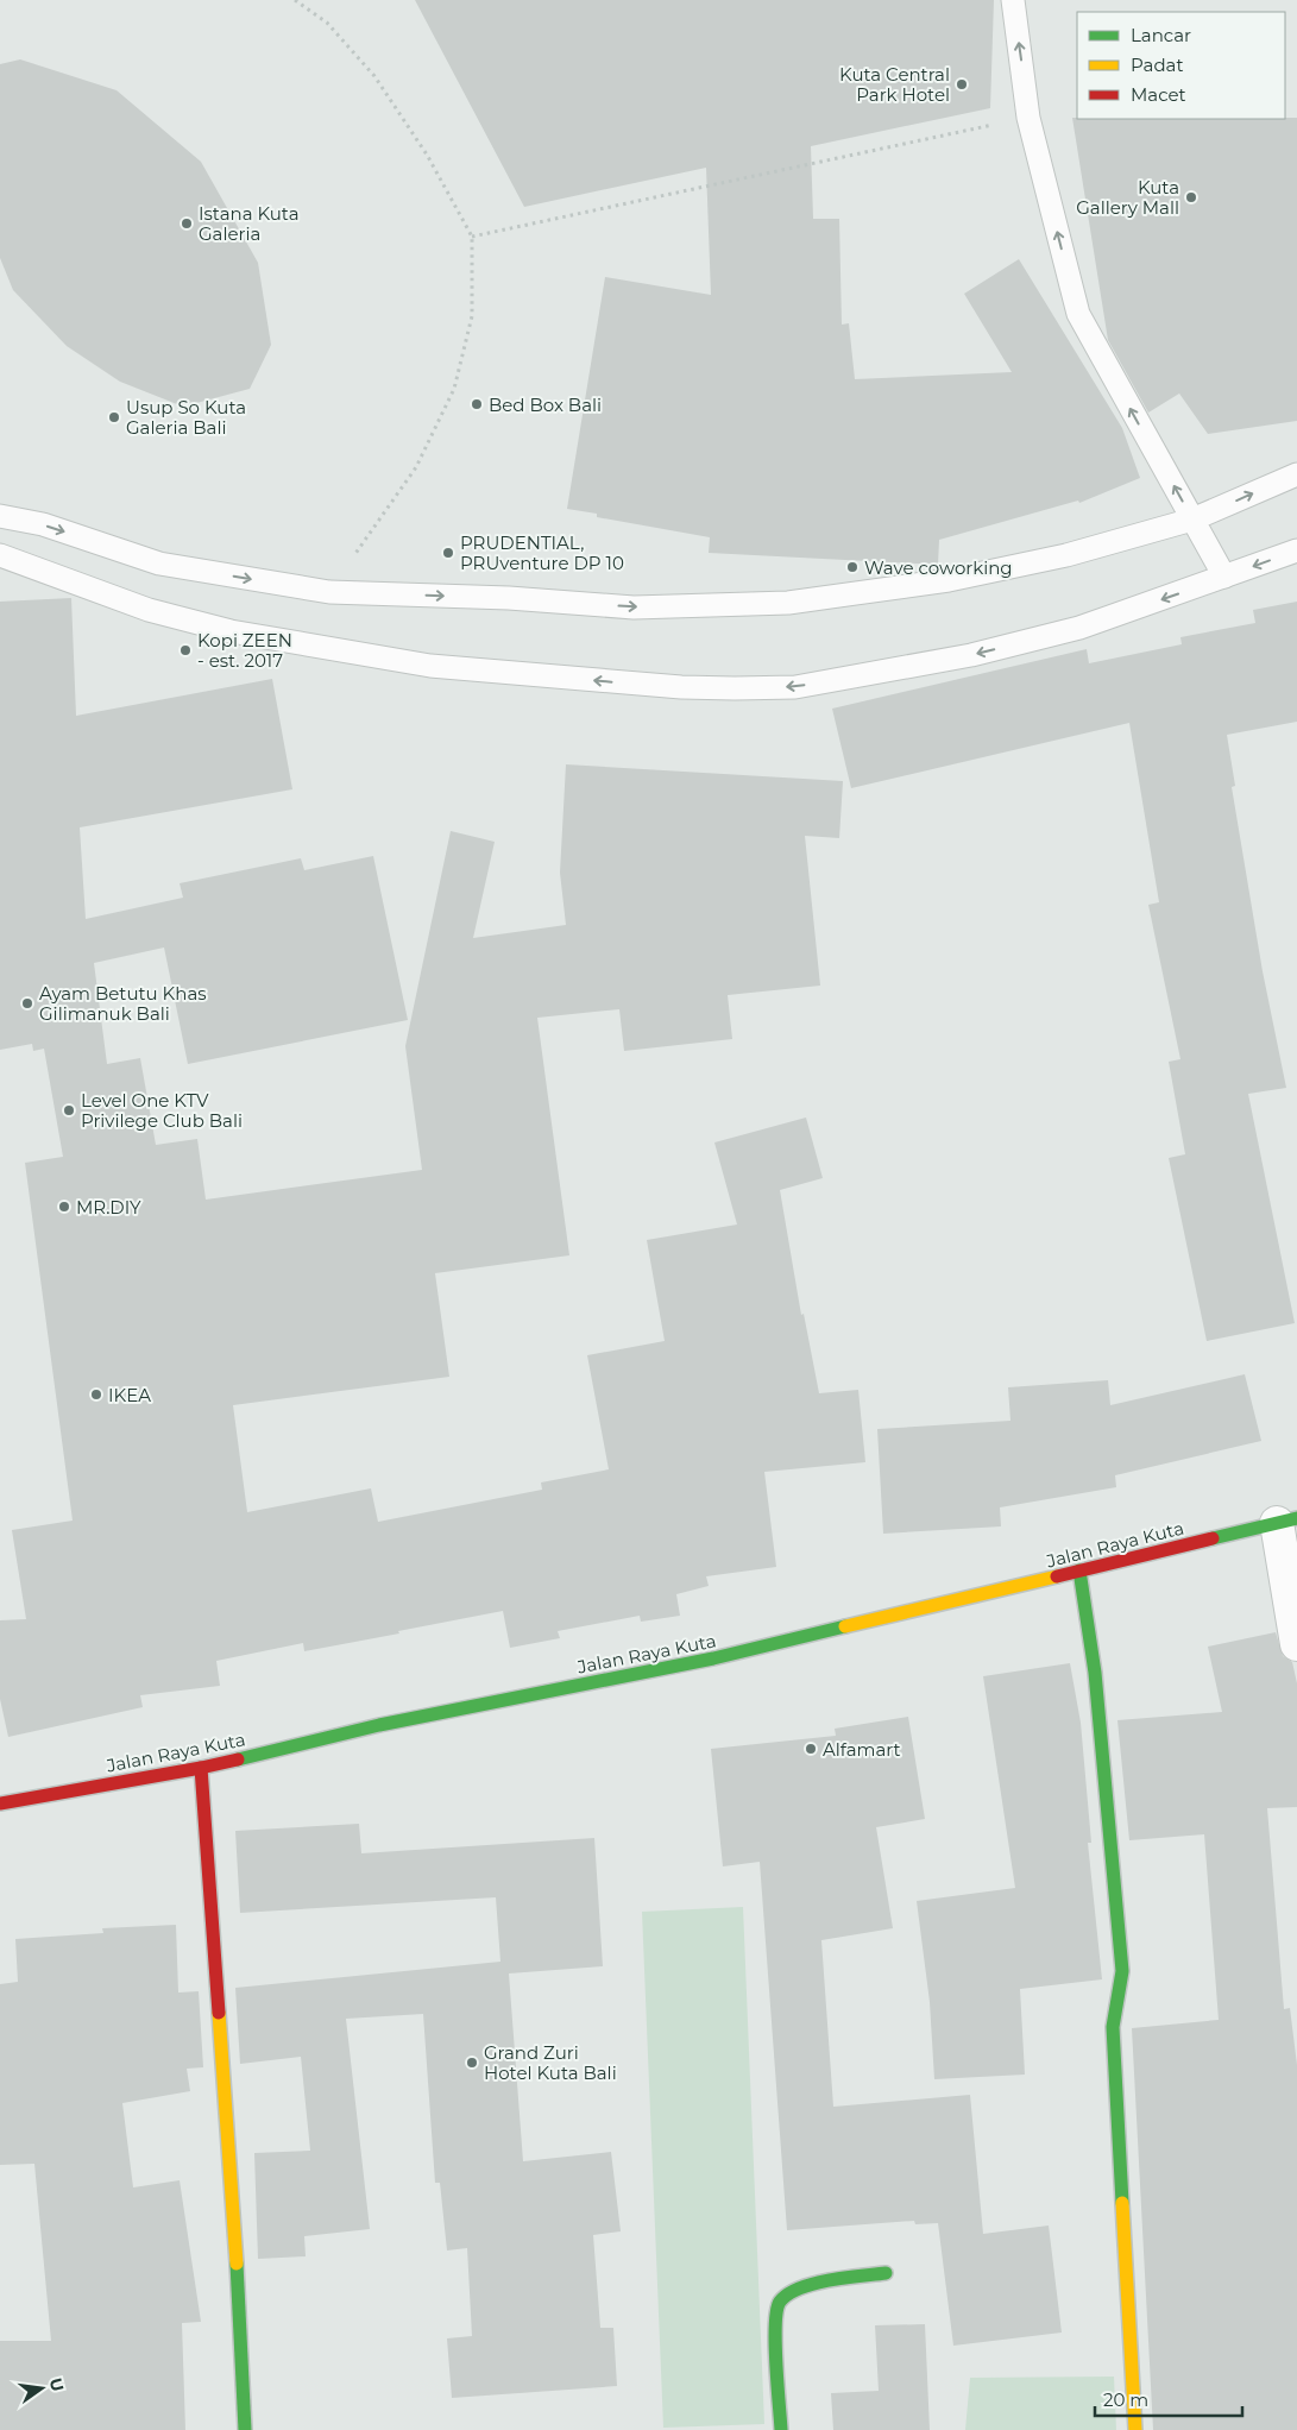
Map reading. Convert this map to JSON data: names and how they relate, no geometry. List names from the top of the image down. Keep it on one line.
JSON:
{"streets":{"street":["Jalan Raya Kuta"]},"places":["Kuta Central Park Hotel","Kuta Gallery Mall","Istana Kuta Galeria","Bed Box Bali","Usup So Kuta Galeria Bali","PRUDENTIAL, PRUventure DP 10","Wave coworking","Kopi ZEEN - est. 2017","Ayam Betutu Khas Gilimanuk Bali","Level One KTV Privilege Club Bali","MR.DIY","IKEA","Alfamart","Grand Zuri Hotel Kuta Bali"],"legend":["Lancar","Padat","Macet"],"scale_bar":"20 m","north":"right"}
